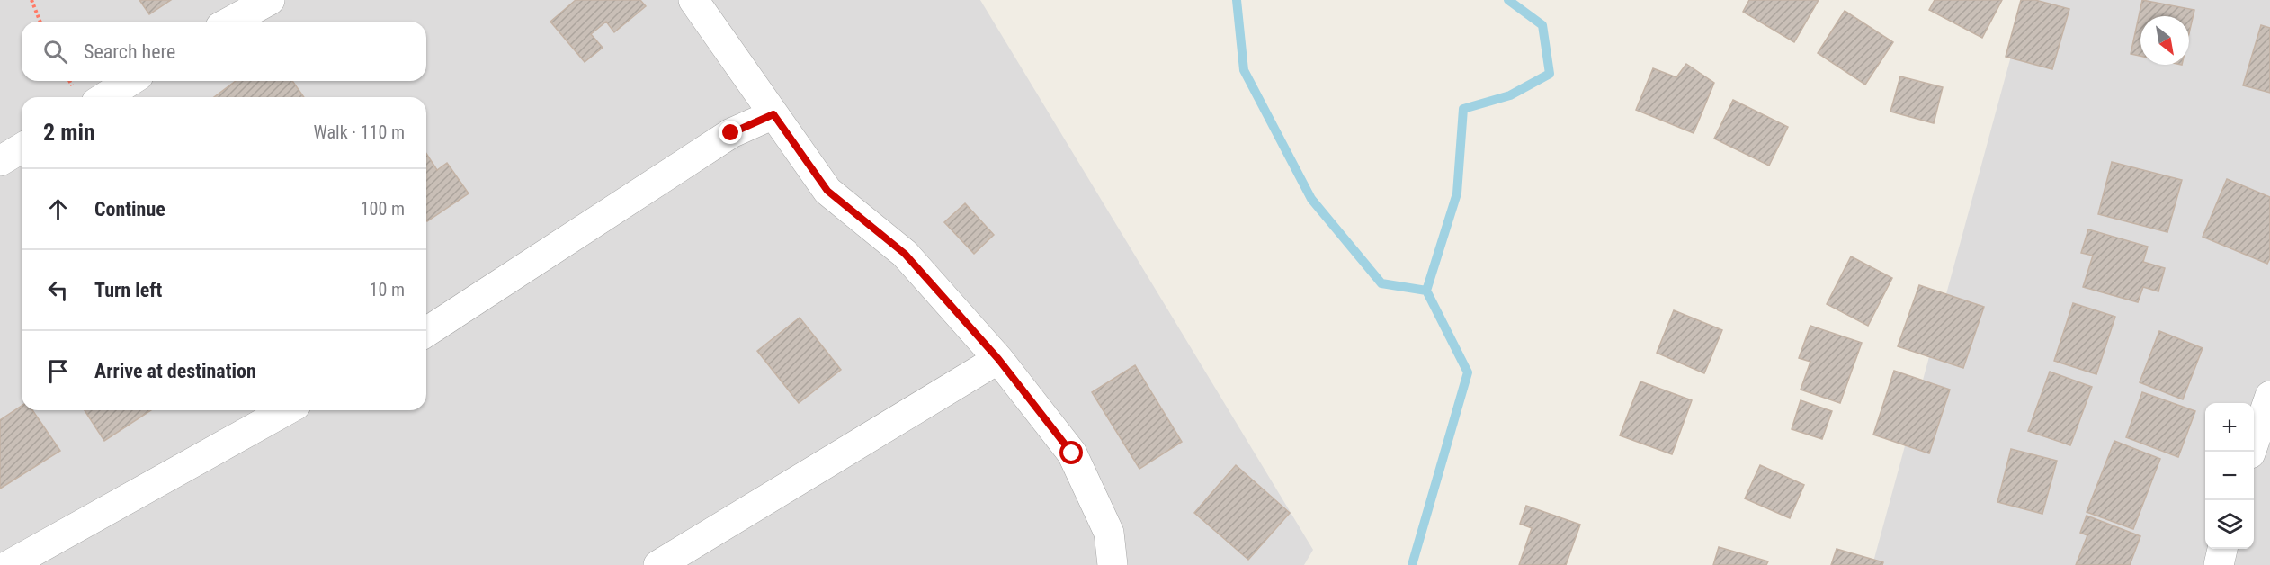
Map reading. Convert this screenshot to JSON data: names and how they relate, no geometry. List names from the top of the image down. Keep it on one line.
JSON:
{"north":"bottom right","page":{"search":"Search here","heading":["2 min","Walk · 110 m"],"list":[["Continue","100 m"],["Turn left","10 m"],"Arrive at destination"],"map_buttons":["+","−"]}}
